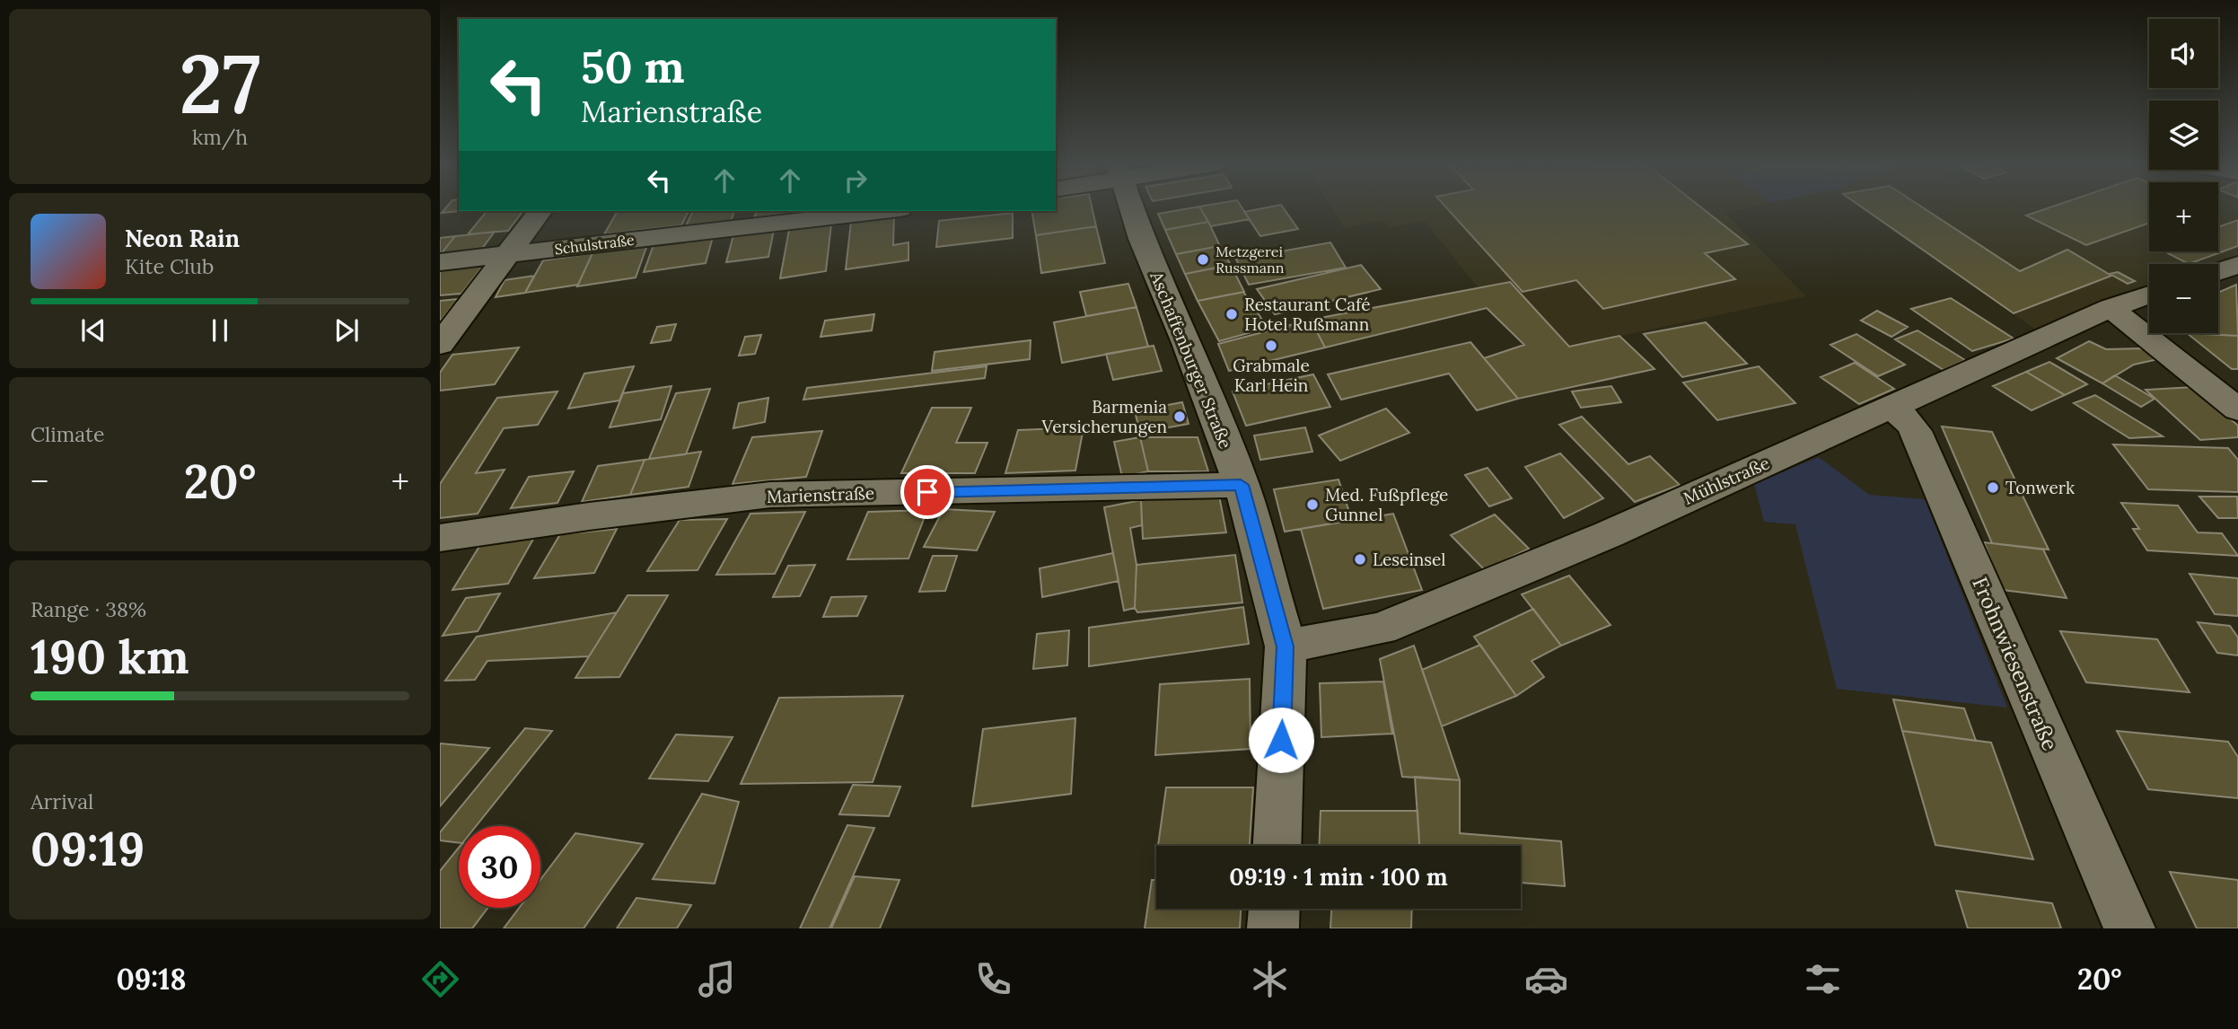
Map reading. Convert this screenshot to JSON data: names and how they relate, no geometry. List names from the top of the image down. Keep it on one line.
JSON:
{"streets":{"street":["Schulstraße","Aschaffenburger Straße","Mühlstraße","Marienstraße","Frohnwiesenstraße"]},"crossings":[["Aschaffenburger Straße","Mühlstraße"],["Aschaffenburger Straße","Marienstraße"],["Mühlstraße","Frohnwiesenstraße"]],"places":["Metzgerei Russmann","Restaurant Café Hotel Rußmann","Grabmale Karl Hein","Barmenia Versicherungen","Tonwerk","Med. Fußpflege Gunnel","Leseinsel"],"page":{"tile":[["27","km/h"],"Climate",["Range · 38%","190 km"],["Arrival","09:19"]],"map_buttons":["+","−"],"turn":["50 m","Marienstraße"],"song":["Neon Rain","Kite Club"],"heat":["−","20°","+"],"limit":"30","trip":"09:19 · 1 min · 100 m","tabs":["09:18","20°"]}}
